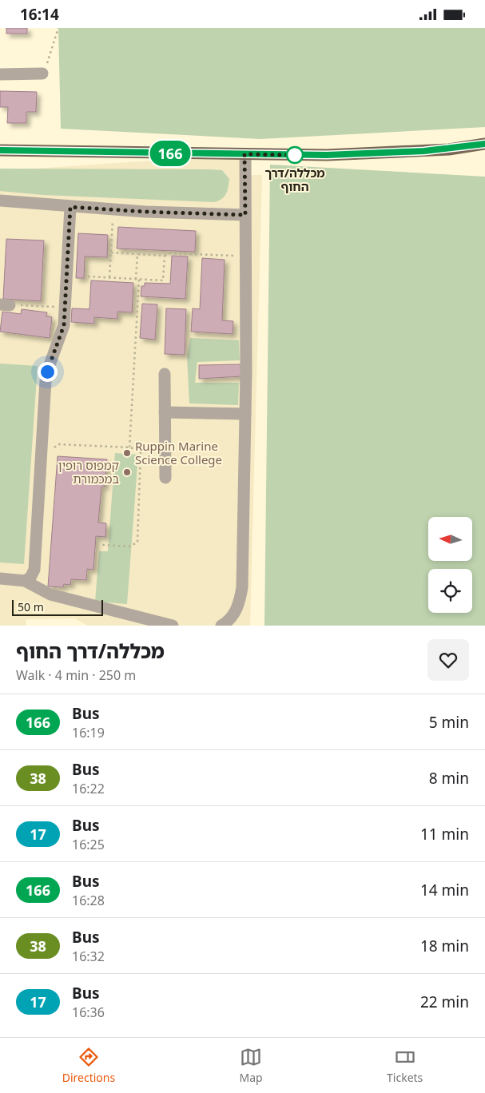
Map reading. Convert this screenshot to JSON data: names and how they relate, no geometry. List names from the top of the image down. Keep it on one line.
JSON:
{"places":["מכללה/דרך החוף","Ruppin Marine Science College","קמפוס רופין במכמורת"],"lines":["bus line 166"],"scale_bar":"50 m","north":"left","page":{"status":"16:14","on_map":"166","scale":"50 m","heading":["מכללה/דרך החוף","Walk · 4 min · 250 m"],"list":[{"mark":"166","name":"Bus","note":"16:19","value":"5 min"},{"mark":"38","name":"Bus","note":"16:22","value":"8 min"},{"mark":"17","name":"Bus","note":"16:25","value":"11 min"},{"mark":"166","name":"Bus","note":"16:28","value":"14 min"},{"mark":"38","name":"Bus","note":"16:32","value":"18 min"},{"mark":"17","name":"Bus","note":"16:36","value":"22 min"}],"tabs":["Directions","Map","Tickets"]}}
